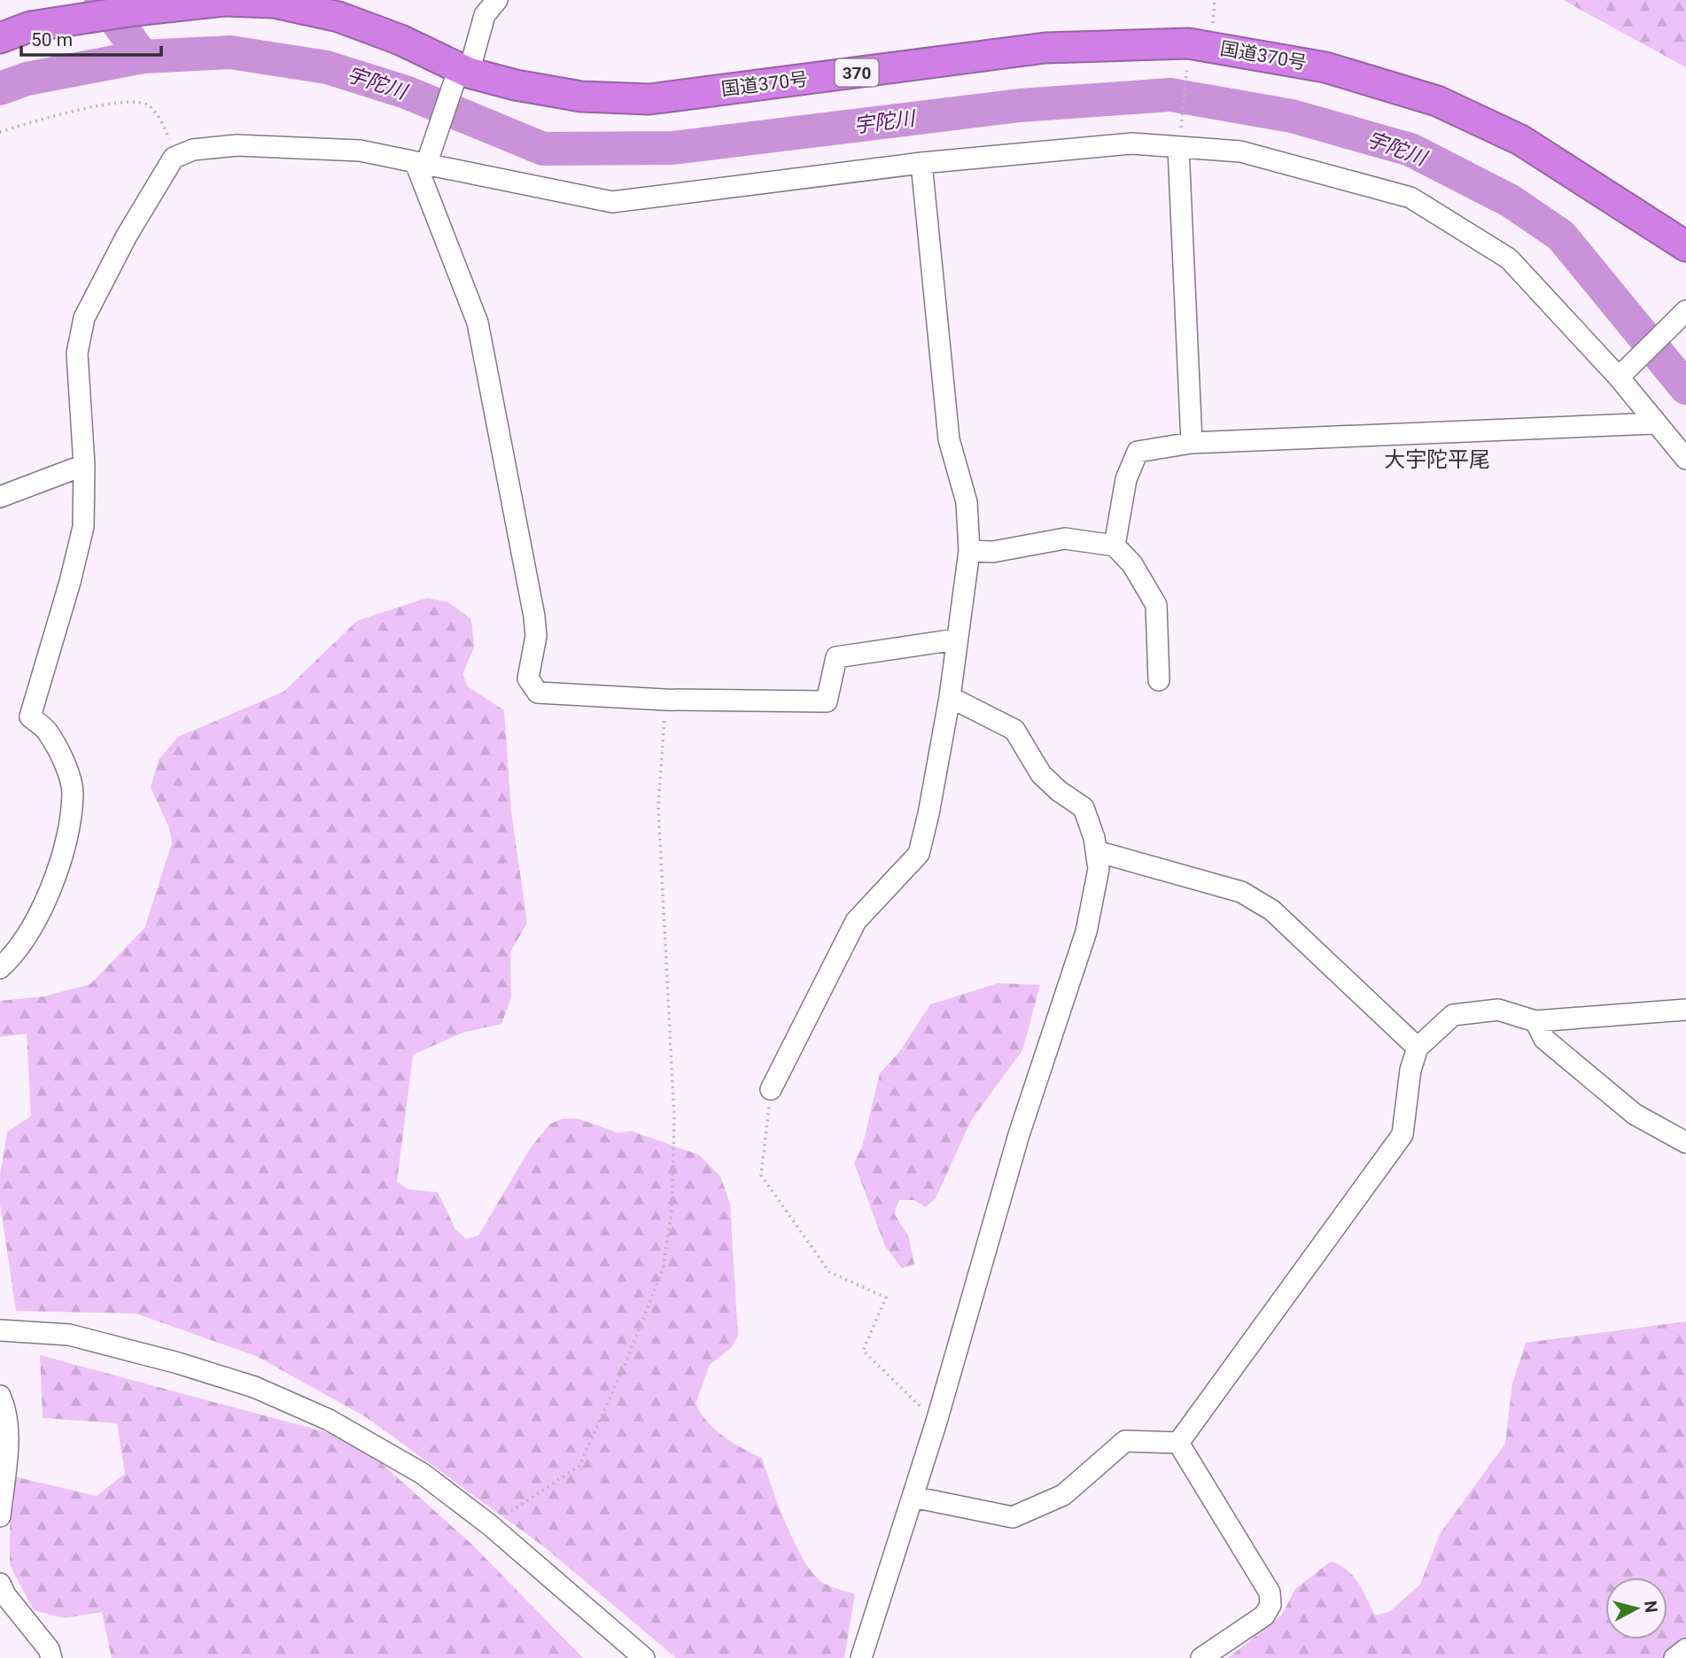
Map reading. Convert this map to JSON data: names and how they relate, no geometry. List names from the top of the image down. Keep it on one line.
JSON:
{"streets":{"highway":["国道370号","370"]},"districts":["大宇陀平尾"],"water":["宇陀川"],"scale_bar":"50 m","north":"right"}
